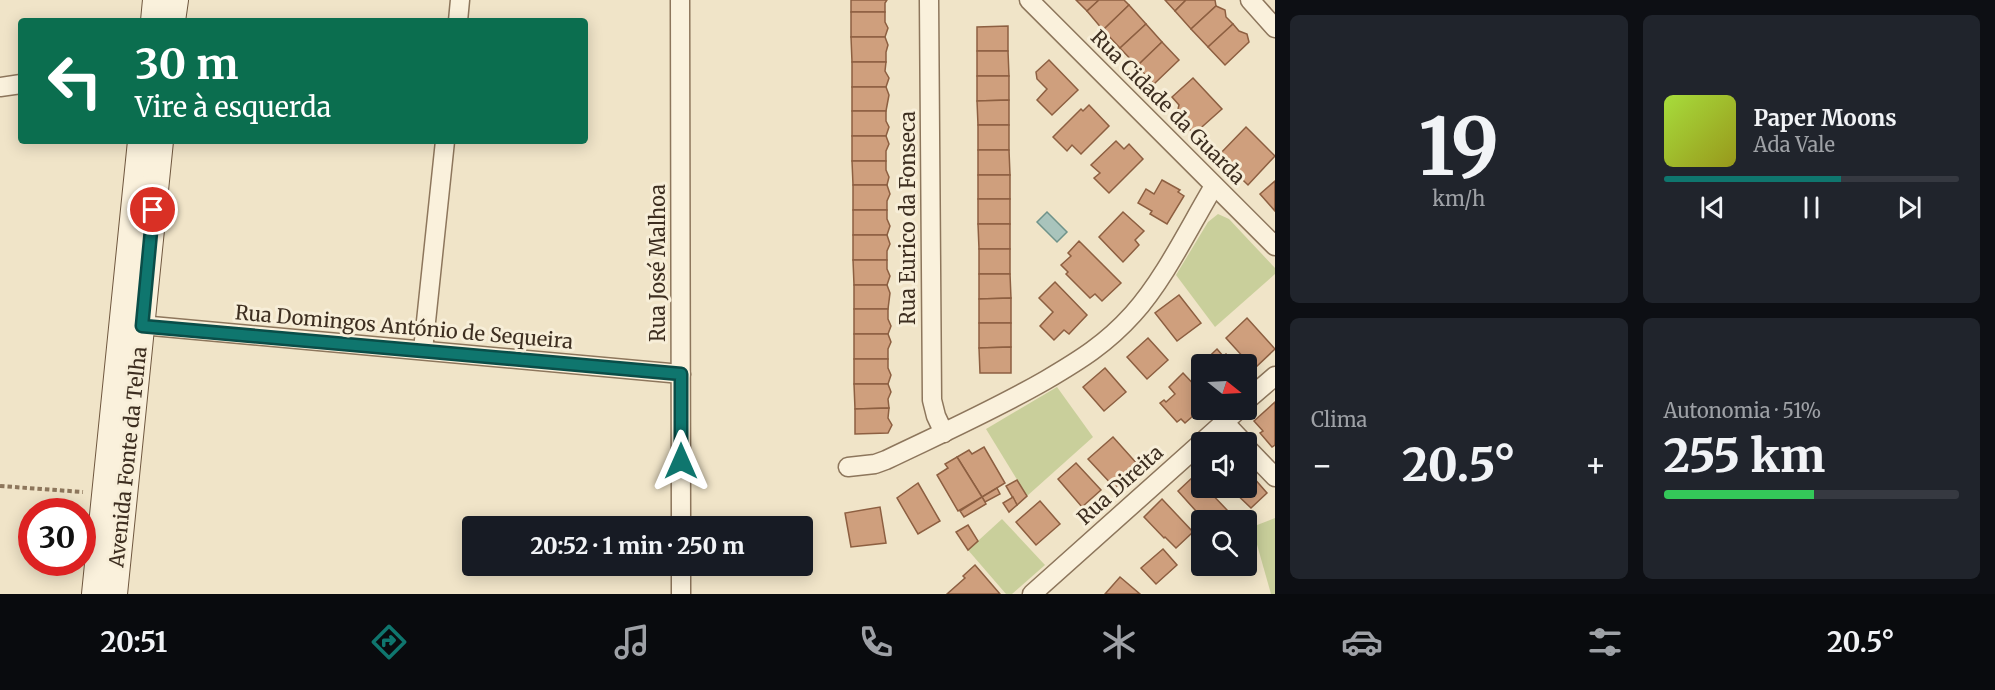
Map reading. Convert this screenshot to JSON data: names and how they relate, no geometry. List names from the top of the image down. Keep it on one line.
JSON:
{"streets":{"main road":["Avenida Fonte da Telha"],"street":["Rua Cidade da Guarda","Rua Eurico da Fonseca","Rua José Malhoa","Rua Domingos António de Sequeira","Rua Direita"]},"crossings":[["Rua José Malhoa","Rua Domingos António de Sequeira"],["Rua Domingos António de Sequeira","Avenida Fonte da Telha"]],"north":"right","page":{"tile":[["19","km/h"],"Clima",["Autonomia · 51%","255 km"]],"turn":["30 m","Vire à esquerda"],"song":["Paper Moons","Ada Vale"],"heat":["−","20.5°","+"],"limit":"30","trip":"20:52 · 1 min · 250 m","tabs":["20:51","20.5°"]}}
